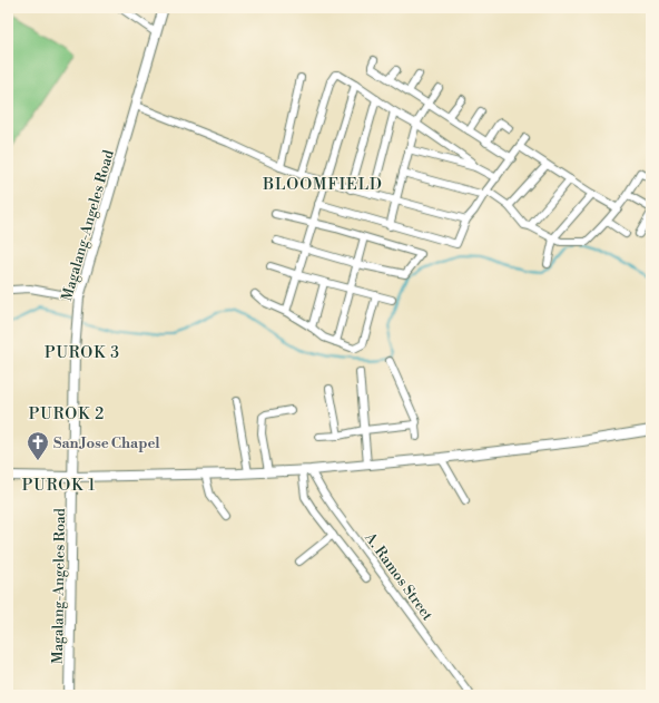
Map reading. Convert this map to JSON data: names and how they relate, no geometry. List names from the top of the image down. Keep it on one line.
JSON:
{"streets":{"main road":["Magalang-Angeles Road"],"street":["A. Ramos Street"]},"districts":["BLOOMFIELD","PUROK 3","PUROK 2","PUROK 1"],"places":{"church":["San Jose Chapel"]}}
